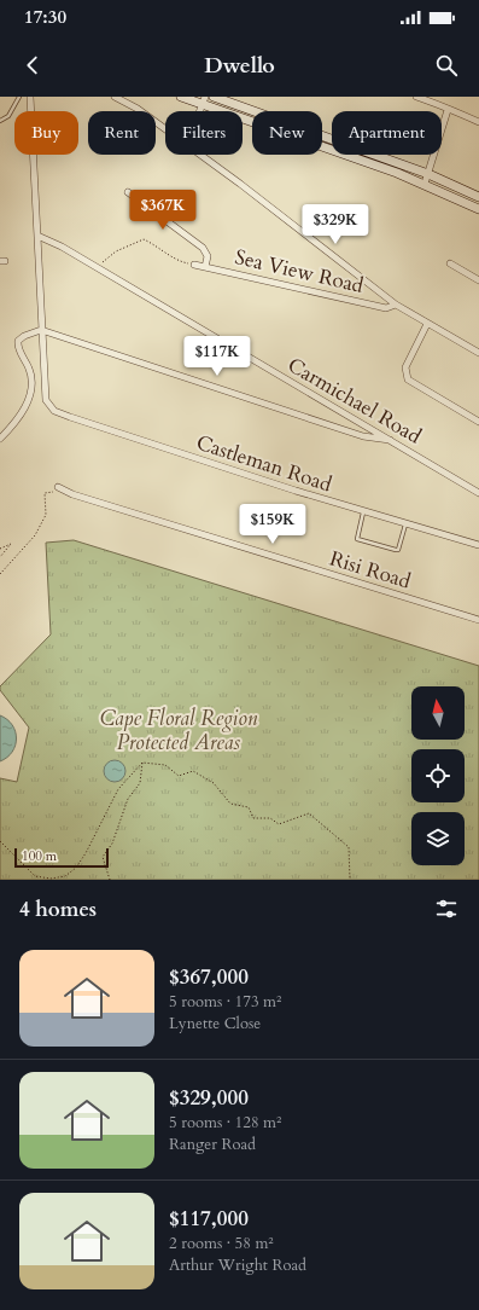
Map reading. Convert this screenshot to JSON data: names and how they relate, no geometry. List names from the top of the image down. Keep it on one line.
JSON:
{"streets":{"street":["Sea View Road","Carmichael Road","Castleman Road","Risi Road"]},"parks":["Cape Floral Region Protected Areas"],"scale_bar":"100 m","north":"top","page":{"status":"17:30","header":"Dwello","chip":["Buy","Rent","Filters","New","Apartment"],"price":["$367K","$329K","$117K","$159K"],"scale":"100 m","heading":"4 homes","list":[{"name":"$367,000","note":"5 rooms · 173 m² · Lynette Close"},{"name":"$329,000","note":"5 rooms · 128 m² · Ranger Road"},{"name":"$117,000","note":"2 rooms · 58 m² · Arthur Wright Road"}]}}
